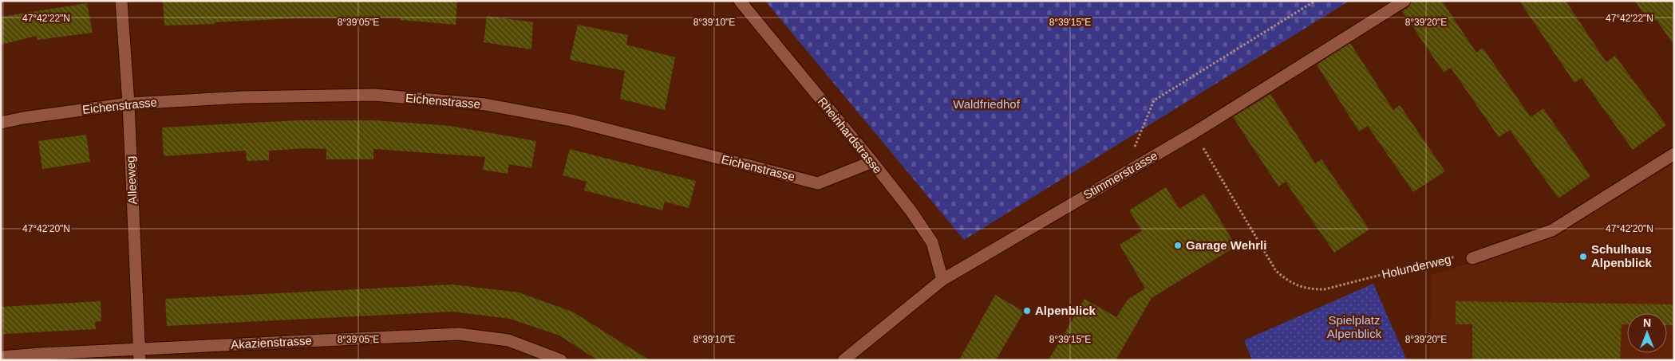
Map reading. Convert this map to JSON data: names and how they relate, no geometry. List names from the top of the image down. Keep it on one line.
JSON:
{"streets":{"street":["Eichenstrasse","Rheinhardstrasse","Stimmerstrasse","Alleeweg","Akazienstrasse"],"path":["Holunderweg"]},"crossings":[["Eichenstrasse","Rheinhardstrasse"],["Eichenstrasse","Alleeweg"],["Rheinhardstrasse","Stimmerstrasse"],["Alleeweg","Akazienstrasse"]],"parks":["Waldfriedhof","Spielplatz Alpenblick"],"places":["Garage Wehrli","Schulhaus Alpenblick","Alpenblick"],"north":"top","coordinates":["47°42'22\"N","8°39'05\"E","8°39'10\"E","8°39'15\"E","8°39'20\"E","47°42'20\"N"]}
